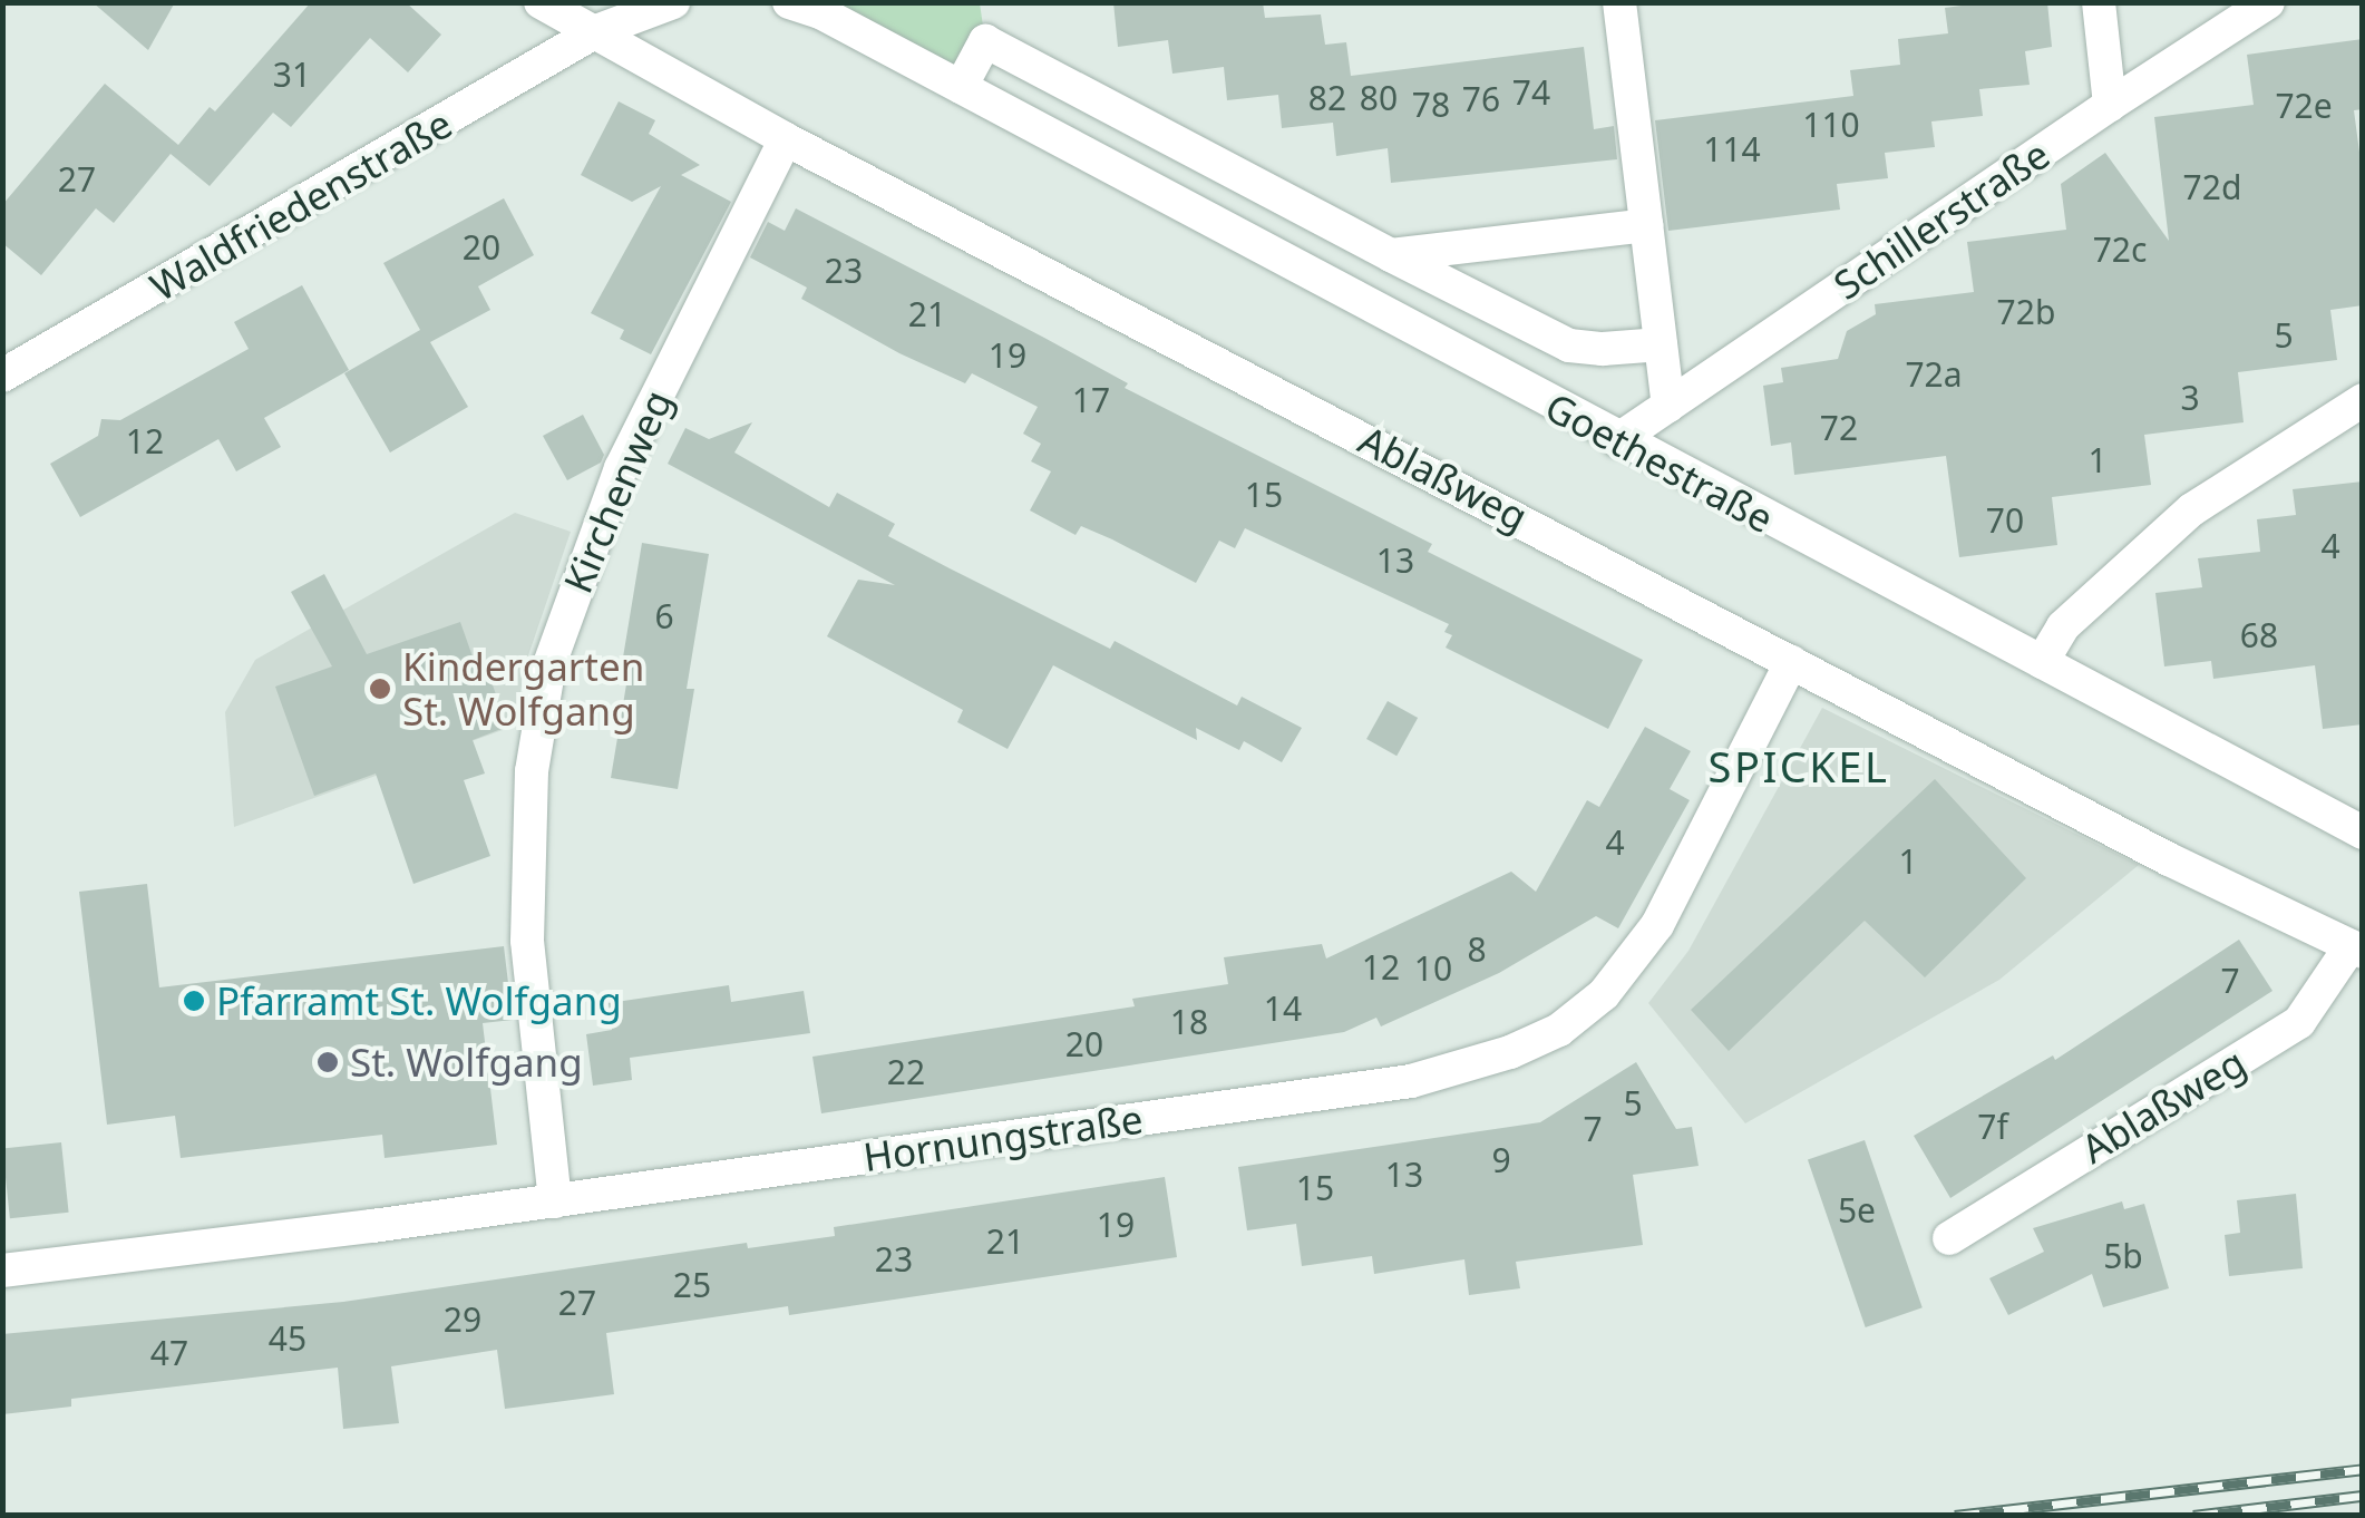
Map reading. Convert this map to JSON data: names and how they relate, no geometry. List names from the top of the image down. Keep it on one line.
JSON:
{"streets":{"street":["Waldfriedenstraße","Schillerstraße","Goethestraße","Ablaßweg","Kirchenweg","Hornungstraße"]},"crossings":[["Waldfriedenstraße","Ablaßweg"],["Schillerstraße","Goethestraße"],["Ablaßweg","Kirchenweg"],["Ablaßweg","Hornungstraße"],["Kirchenweg","Hornungstraße"]],"districts":["SPICKEL"],"places":["Kindergarten St. Wolfgang","Pfarramt St. Wolfgang","St. Wolfgang"],"house_numbers":["31","74","82","80","76","78","72e","110","114","27","72d","20","72c","23","72b","21","5","19","72a","3","17","72","12","1","15","70","4","13","6","68","4","1","8","12","10","7","14","18","20","22","5","7f","7","9","13","15","5e","19","21","5b","23","25","27","29","45","47"]}
